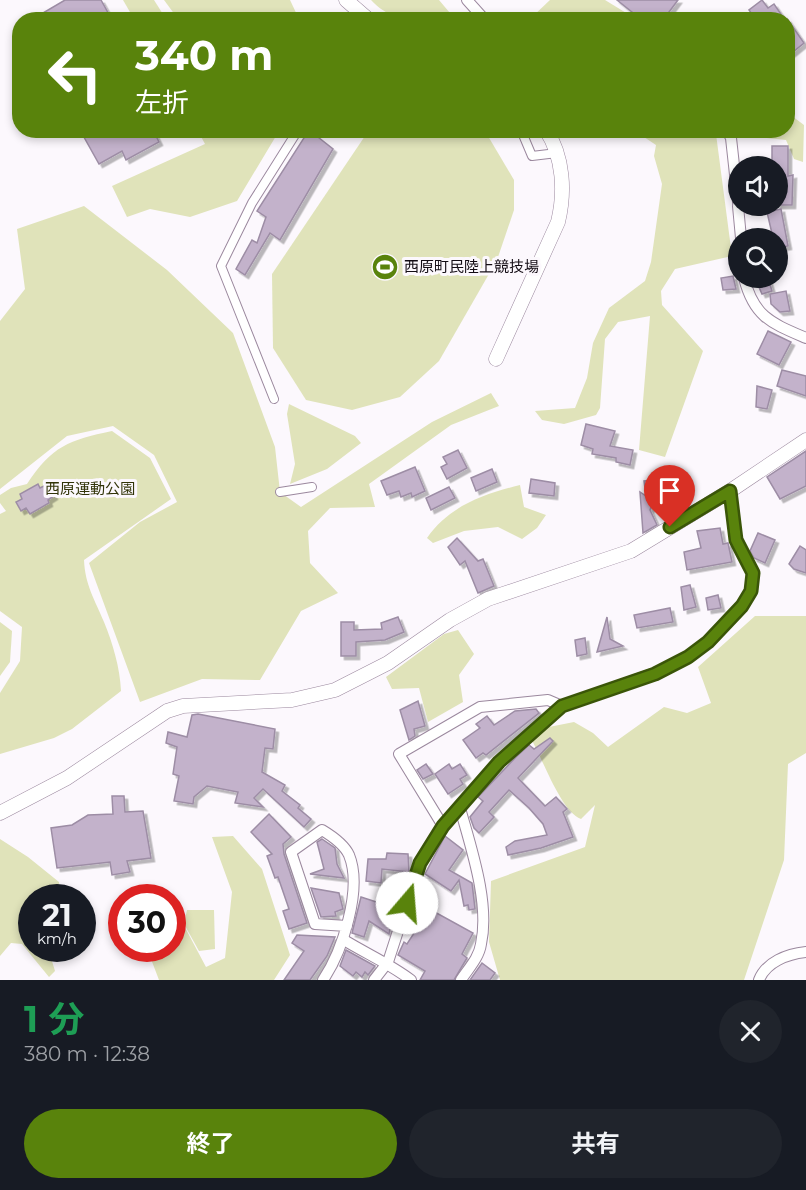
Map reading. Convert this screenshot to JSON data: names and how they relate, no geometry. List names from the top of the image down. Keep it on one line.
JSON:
{"parks":["西原運動公園"],"places":{"sports":["西原町民陸上競技場"]},"page":{"turn":["340 m","左折"],"speed":"21 km/h","limit":"30","heading":["1 分","380 m · 12:38"],"buttons":["終了","共有"]}}
